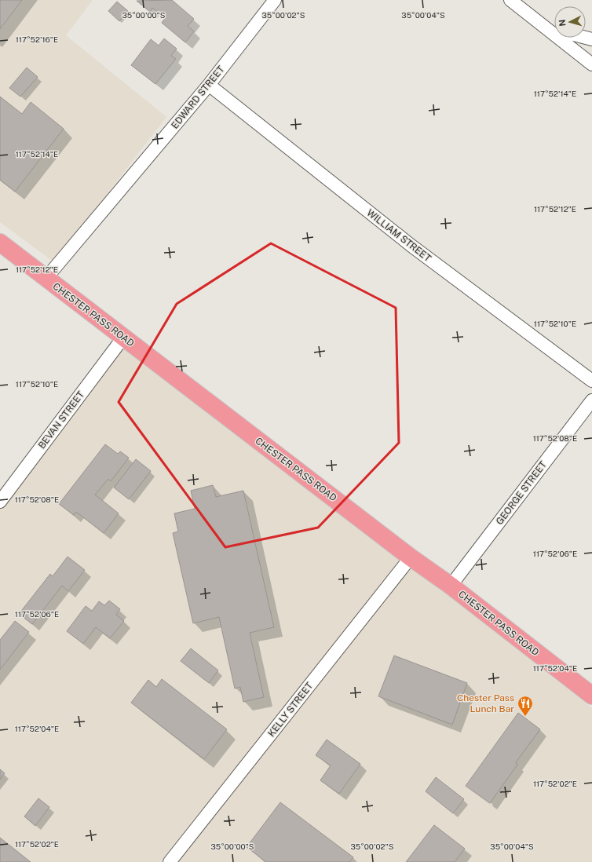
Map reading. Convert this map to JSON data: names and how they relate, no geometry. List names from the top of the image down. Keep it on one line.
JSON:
{"streets":{"highway":["CHESTER PASS ROAD"],"street":["EDWARD STREET","WILLIAM STREET","BEVAN STREET","GEORGE STREET","KELLY STREET"]},"crossings":[["EDWARD STREET","WILLIAM STREET"],["EDWARD STREET","CHESTER PASS ROAD"],["CHESTER PASS ROAD","BEVAN STREET"],["CHESTER PASS ROAD","GEORGE STREET"],["CHESTER PASS ROAD","KELLY STREET"]],"places":{"restaurant":["Chester Pass Lunch Bar"]},"north":"left","coordinates":["35°00'00\"S","35°00'02\"S","35°00'04\"S","117°52'16\"E","117°52'14\"E","117°52'12\"E","117°52'10\"E","117°52'08\"E","117°52'06\"E","117°52'04\"E","117°52'02\"E"]}
